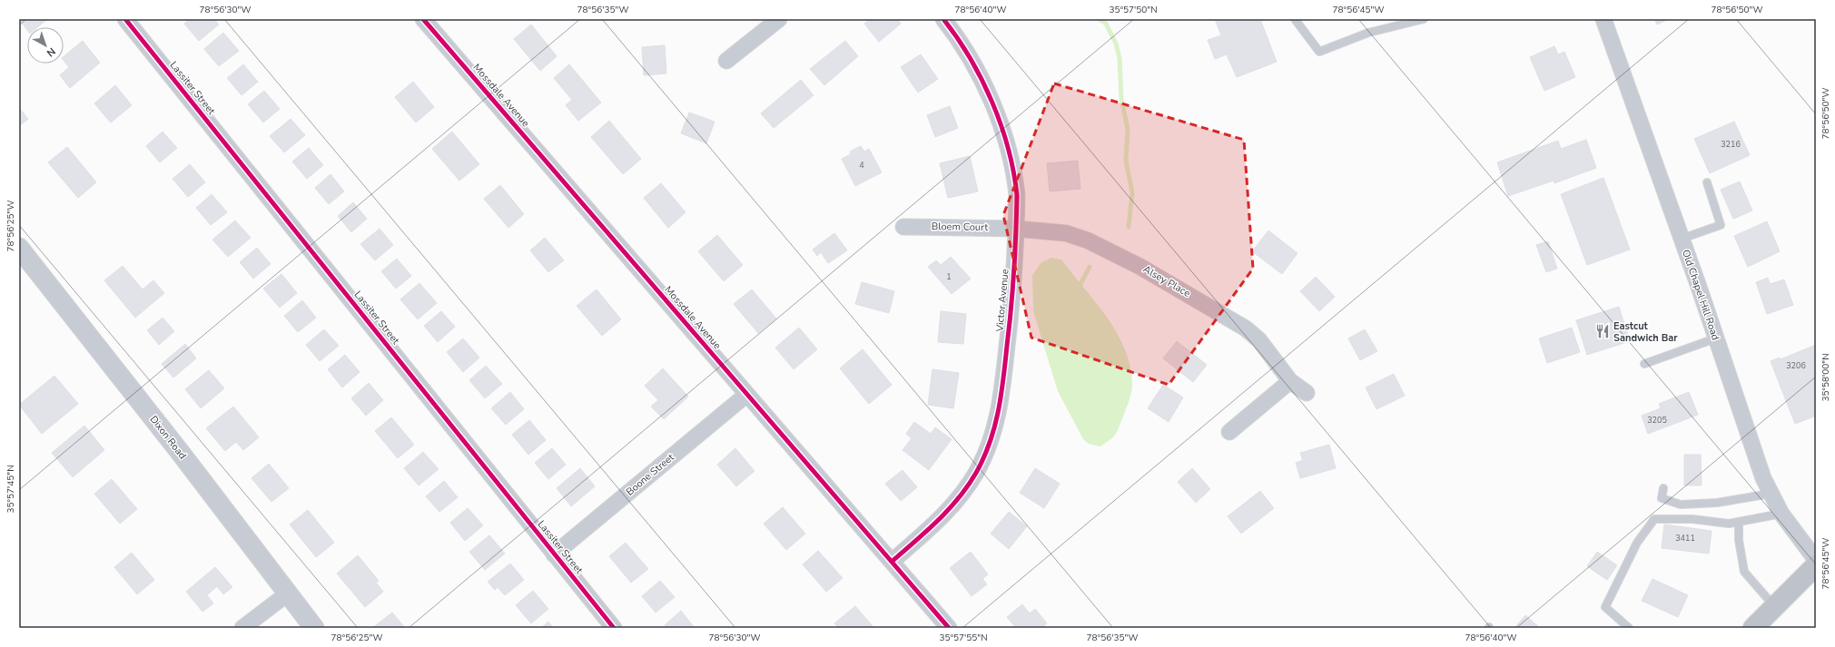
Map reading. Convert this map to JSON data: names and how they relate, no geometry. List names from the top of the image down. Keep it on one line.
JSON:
{"streets":{"street":["Lassiter Street","Mossdale Avenue","Bloem Court","Alsey Place","Old Chapel Hill Road","Victor Avenue","Dixon Road","Boone Street"]},"crossings":[["Lassiter Street","Boone Street"],["Mossdale Avenue","Victor Avenue"],["Mossdale Avenue","Boone Street"],["Bloem Court","Alsey Place"],["Bloem Court","Victor Avenue"],["Alsey Place","Victor Avenue"]],"places":{"restaurant":["Eastcut Sandwich Bar"]},"house_numbers":["3216","4","1","3206","3205","3411"],"north":"bottom right","coordinates":["78°56'30\"W","78°56'35\"W","78°56'40\"W","35°57'50\"N","78°56'45\"W","78°56'50\"W","78°56'25\"W","35°58'00\"N","35°57'45\"N","35°57'55\"N"]}
